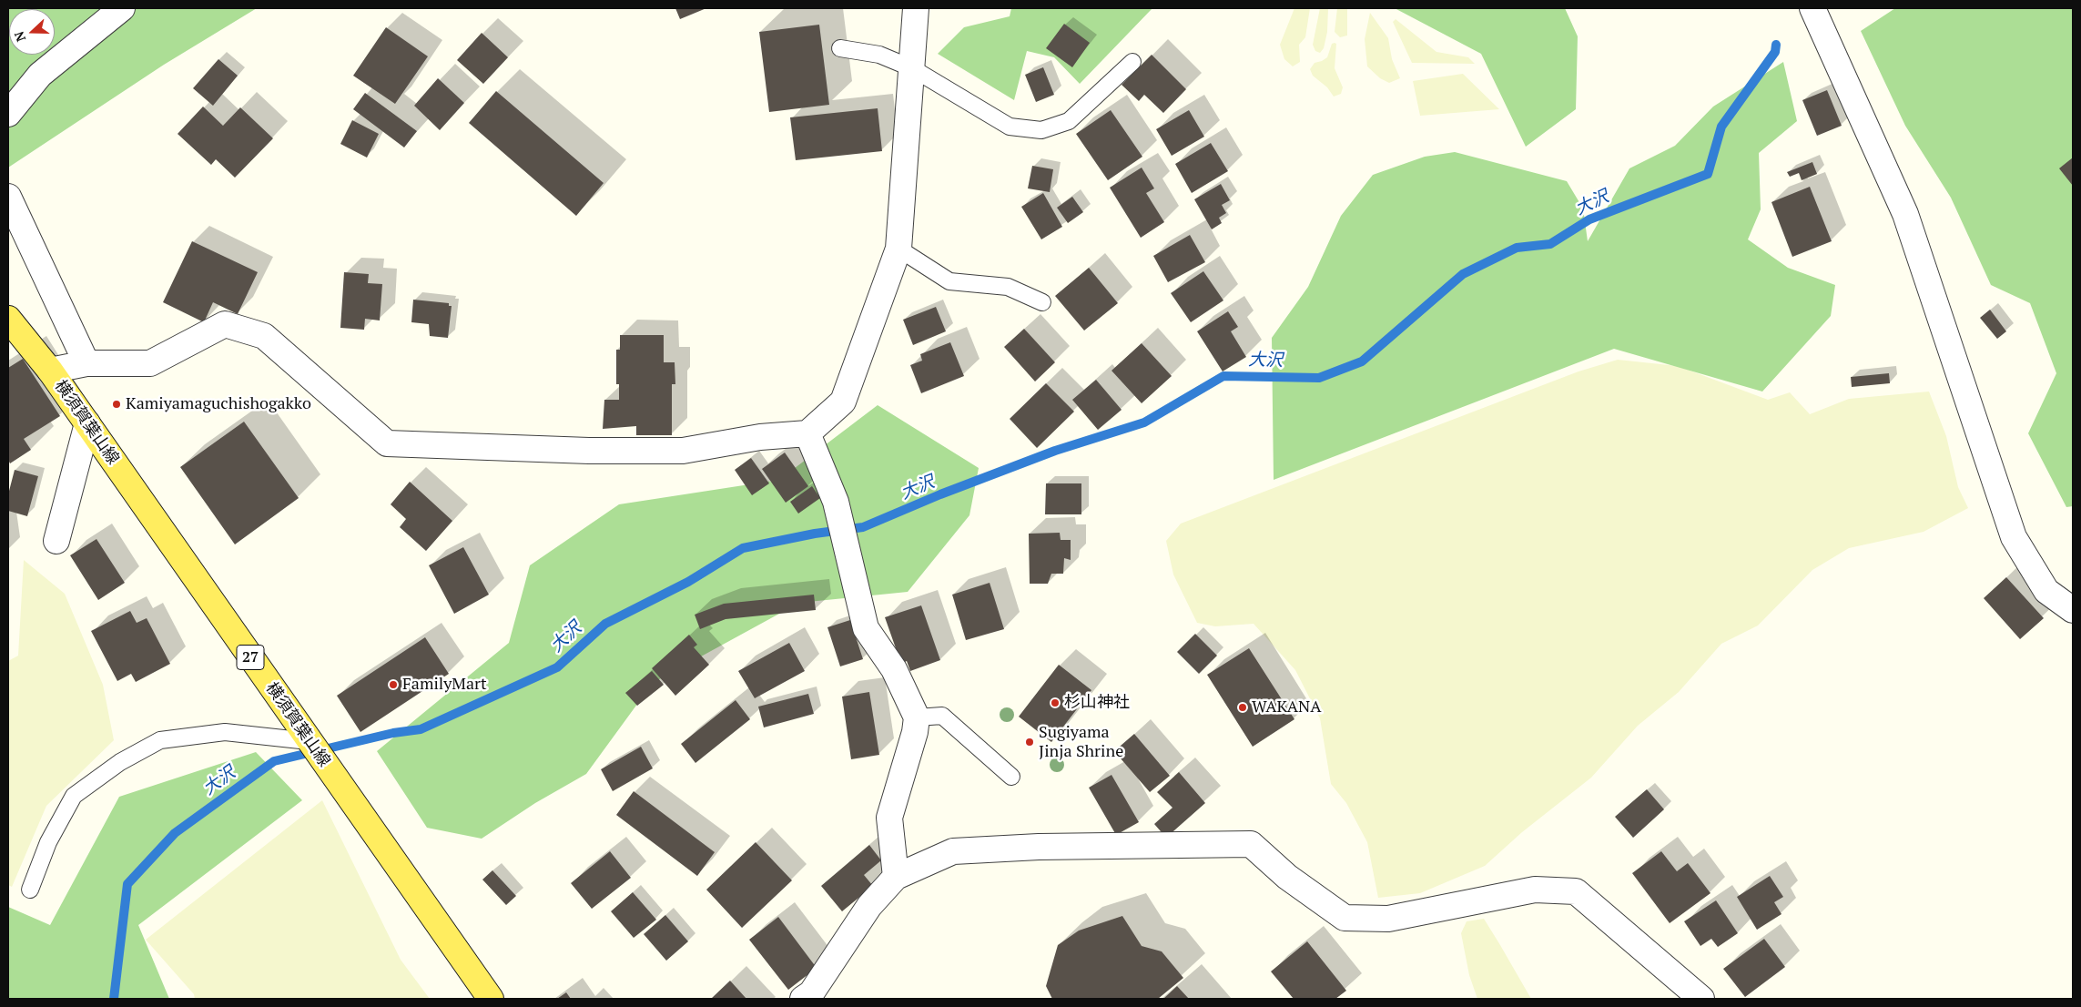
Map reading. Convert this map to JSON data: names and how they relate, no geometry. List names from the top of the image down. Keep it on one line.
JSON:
{"streets":{"main road":["横須賀葉山線","27"]},"water":["大沢"],"places":["Kamiyamaguchishogakko","FamilyMart","杉山神社","WAKANA","Sugiyama Jinja Shrine"],"north":"left"}
